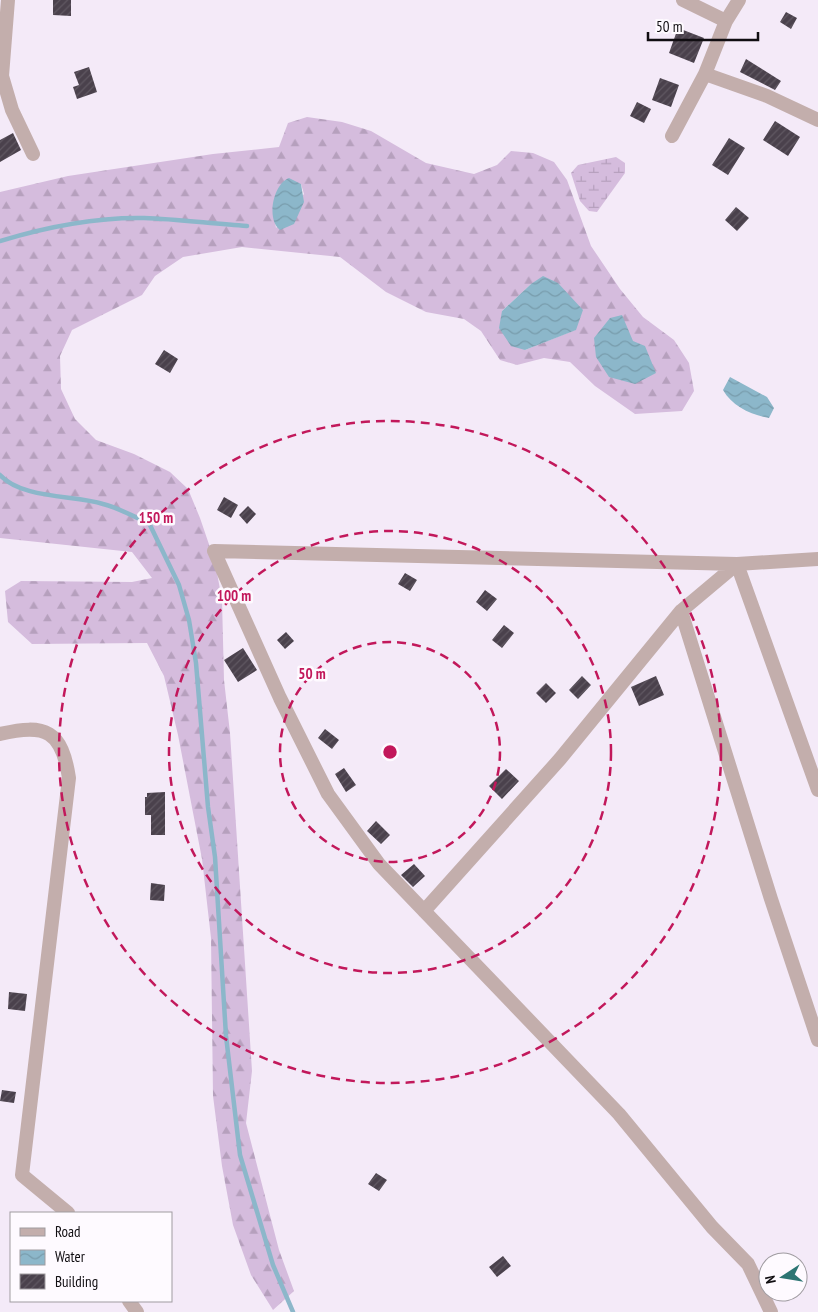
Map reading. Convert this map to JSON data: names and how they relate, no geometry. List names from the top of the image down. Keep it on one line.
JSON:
{"legend":["Road","Water","Building"],"scale_bar":"50 m","north":"left","rings":["150 m","100 m","50 m"]}
